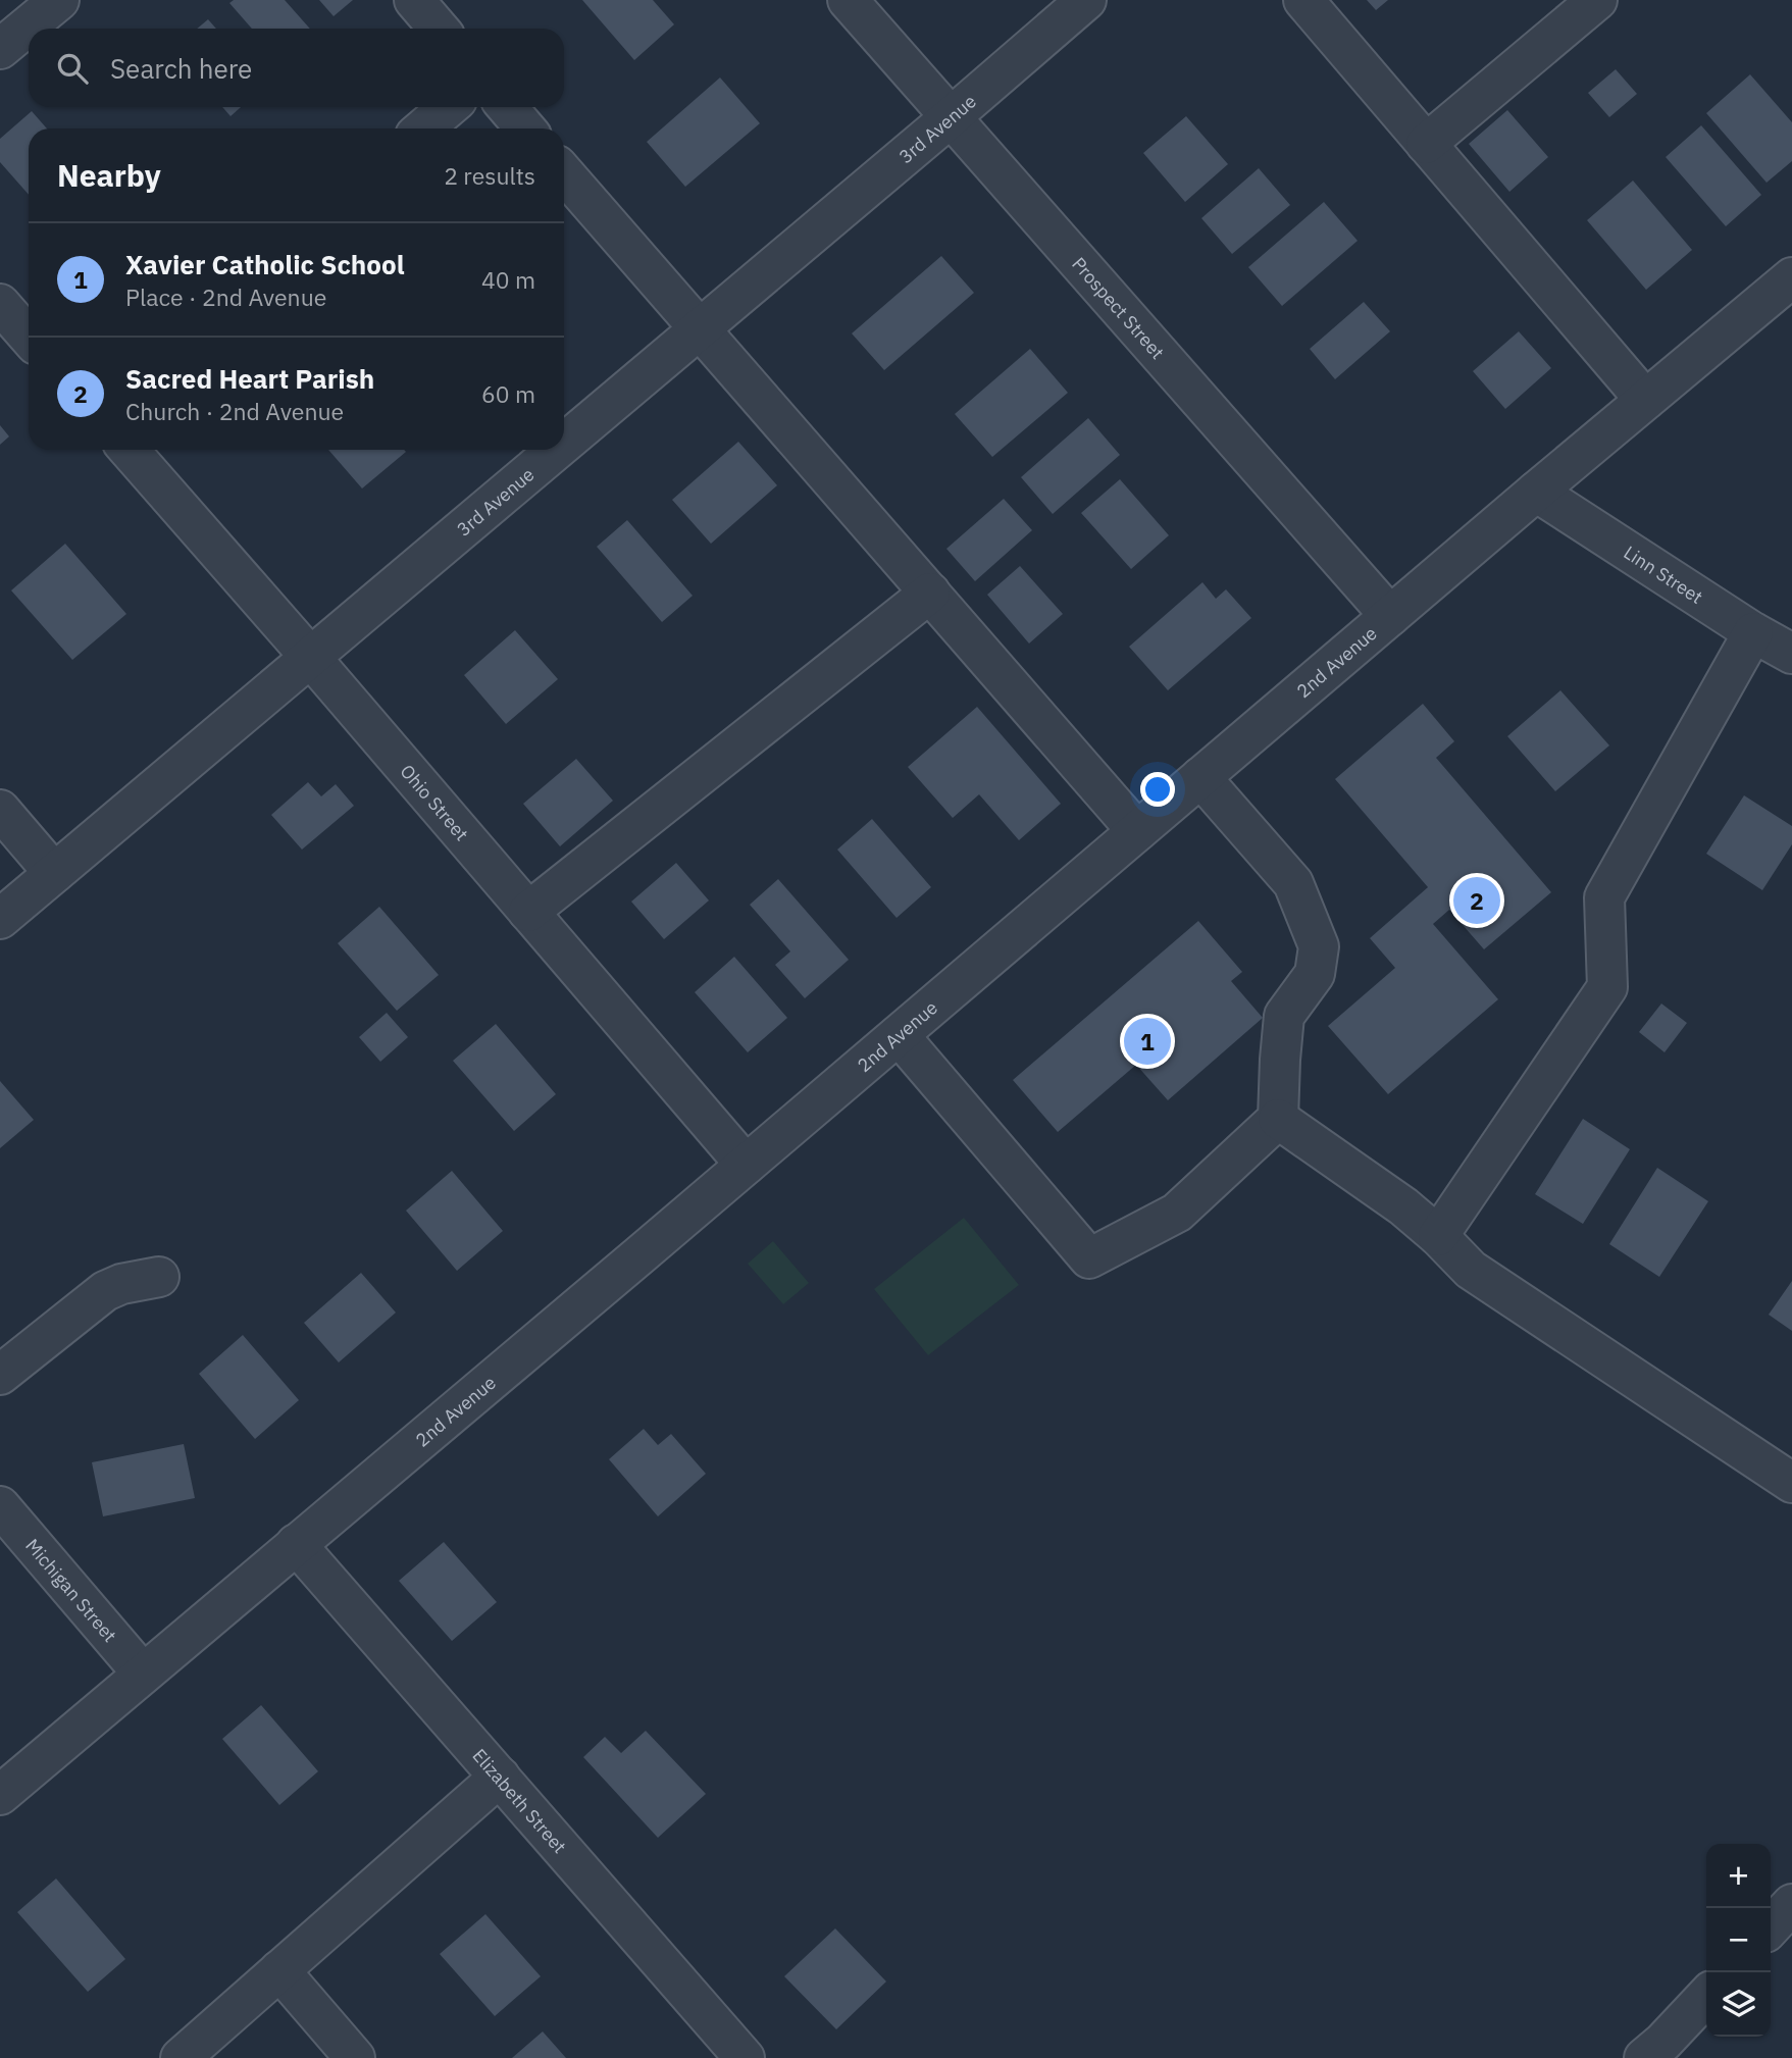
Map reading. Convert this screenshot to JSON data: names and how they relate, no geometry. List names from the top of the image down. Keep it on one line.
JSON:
{"streets":{"street":["3rd Avenue","Prospect Street","Linn Street","2nd Avenue","Ohio Street","Michigan Street","Elizabeth Street"]},"crossings":[["3rd Avenue","Prospect Street"],["3rd Avenue","Ohio Street"],["Prospect Street","2nd Avenue"],["Linn Street","2nd Avenue"],["2nd Avenue","Ohio Street"],["2nd Avenue","Michigan Street"],["2nd Avenue","Elizabeth Street"]],"page":{"search":"Search here","heading":["Nearby","2 results"],"list":[{"mark":"1","name":"Xavier Catholic School","note":"Place · 2nd Avenue","value":"40 m"},{"mark":"2","name":"Sacred Heart Parish","note":"Church · 2nd Avenue","value":"60 m"}],"pins":["2","1"],"map_buttons":["+","−"]}}
